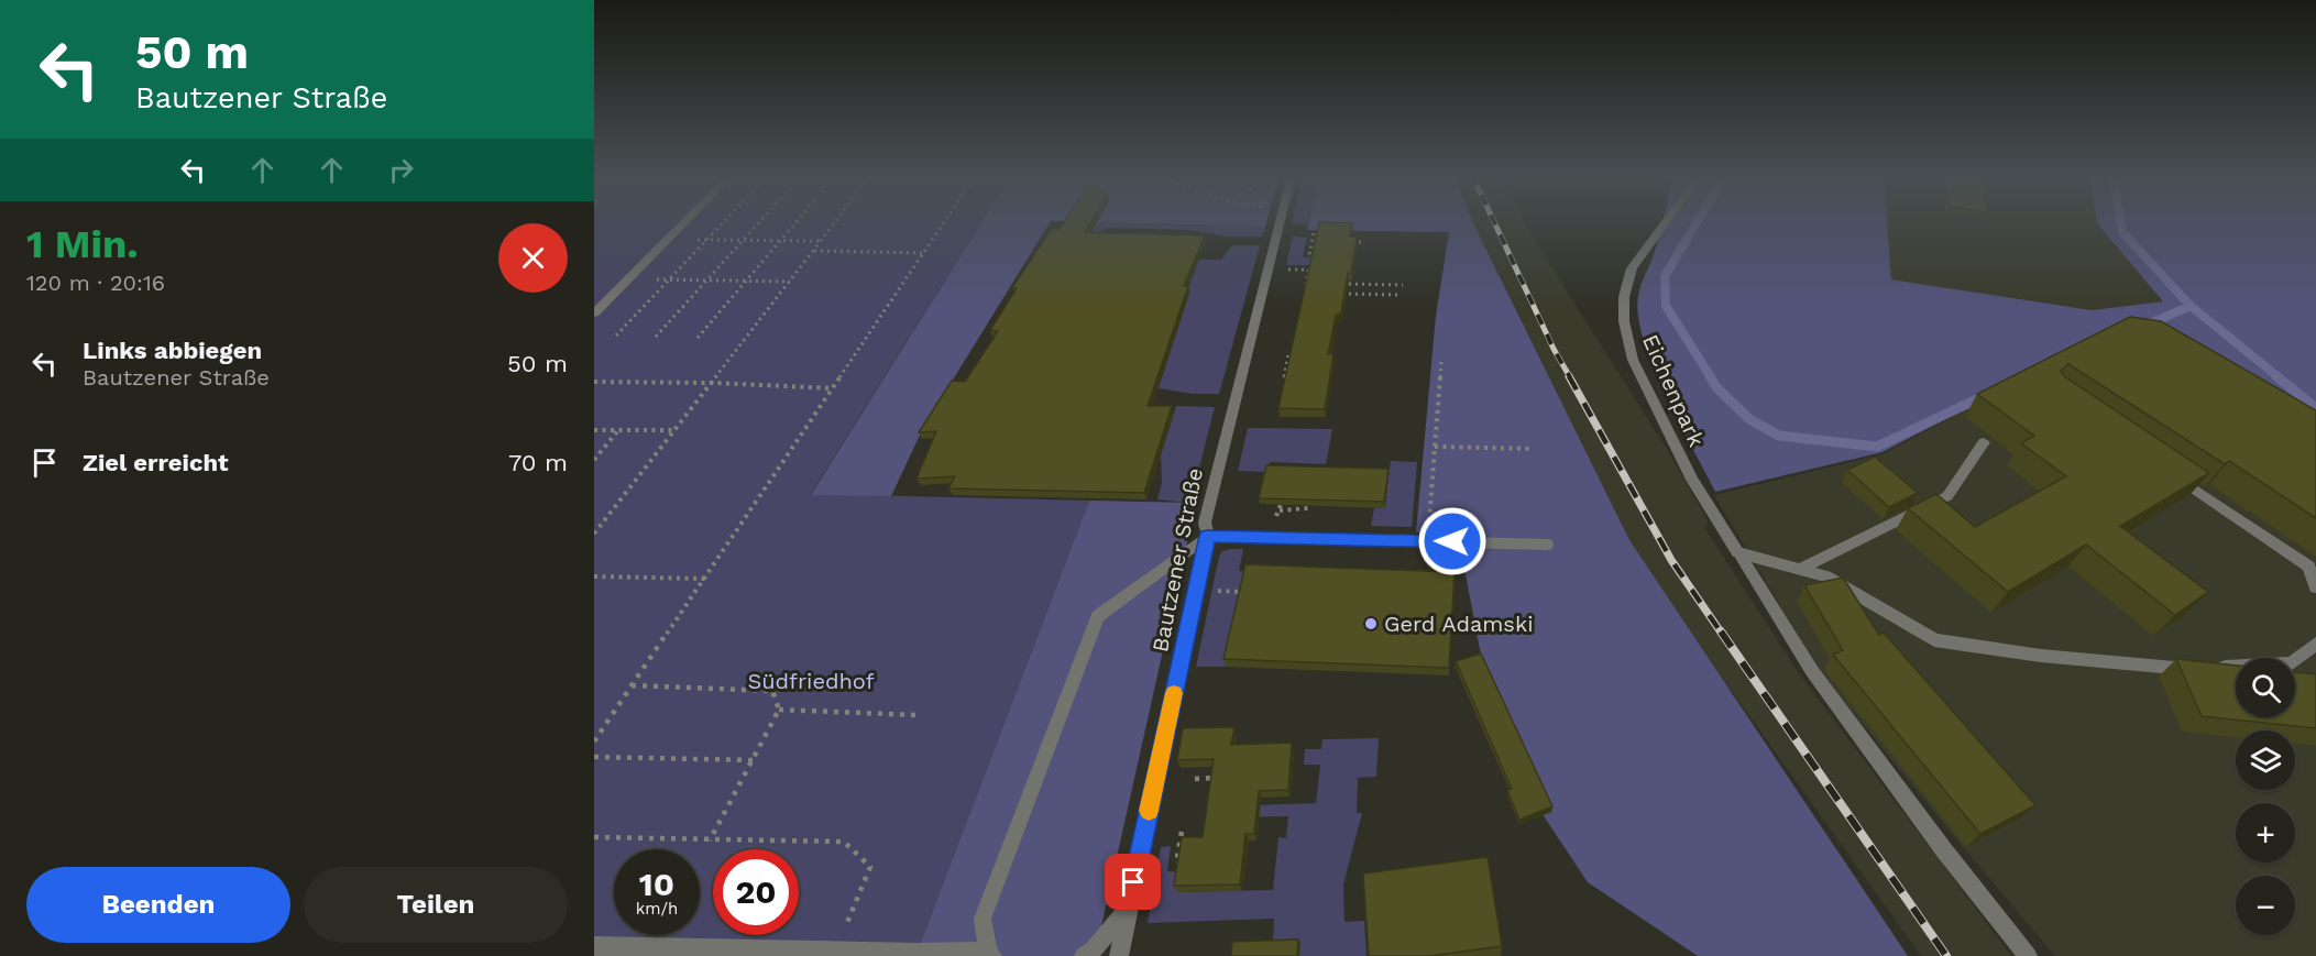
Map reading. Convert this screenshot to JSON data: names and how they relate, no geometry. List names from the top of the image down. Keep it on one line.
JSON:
{"streets":{"street":["Eichenpark","Bautzener Straße"]},"parks":["Südfriedhof"],"places":["Gerd Adamski"],"page":{"turn":["50 m","Bautzener Straße"],"heading":["1 Min.","120 m · 20:16"],"list":[{"name":"Links abbiegen","note":"Bautzener Straße","value":"50 m"},{"name":"Ziel erreicht","value":"70 m"}],"map_buttons":["+","−"],"speed":"10 km/h","limit":"20","buttons":["Beenden","Teilen"]}}
